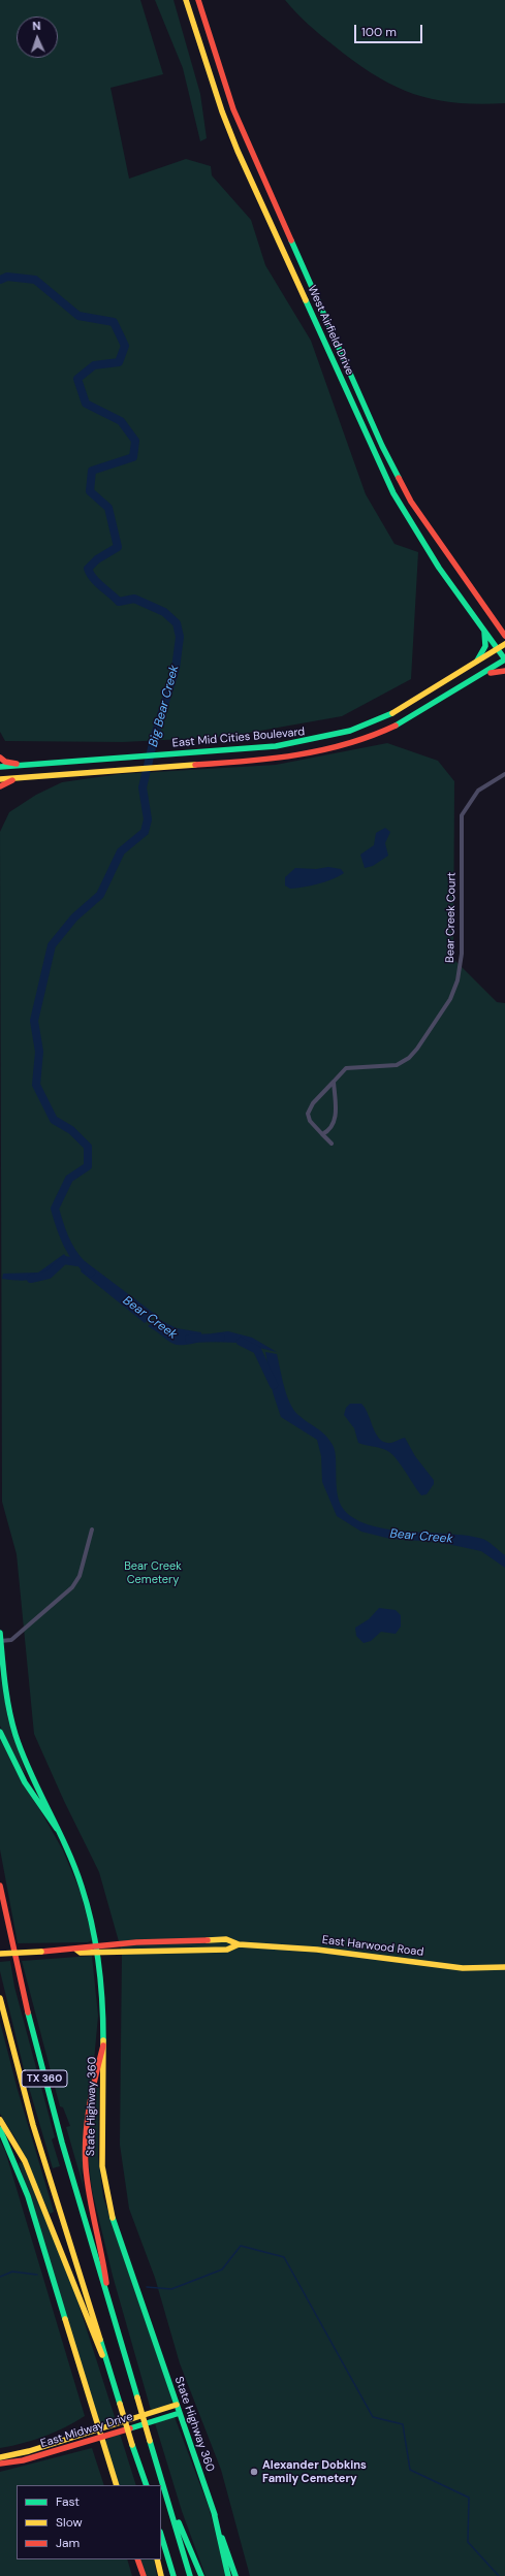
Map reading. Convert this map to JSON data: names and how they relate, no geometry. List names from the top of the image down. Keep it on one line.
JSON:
{"streets":{"main road":["West Airfield Drive","East Mid Cities Boulevard","East Harwood Road","TX 360","State Highway 360","East Midway Drive"],"street":["Bear Creek Court"]},"crossings":[["West Airfield Drive","East Mid Cities Boulevard"],["East Harwood Road","State Highway 360"],["State Highway 360","East Midway Drive"]],"water":["Big Bear Creek","Bear Creek"],"parks":["Bear Creek Cemetery"],"places":["Alexander Dobkins Family Cemetery"],"legend":["Fast","Slow","Jam"],"scale_bar":"100 m","north":"top"}
